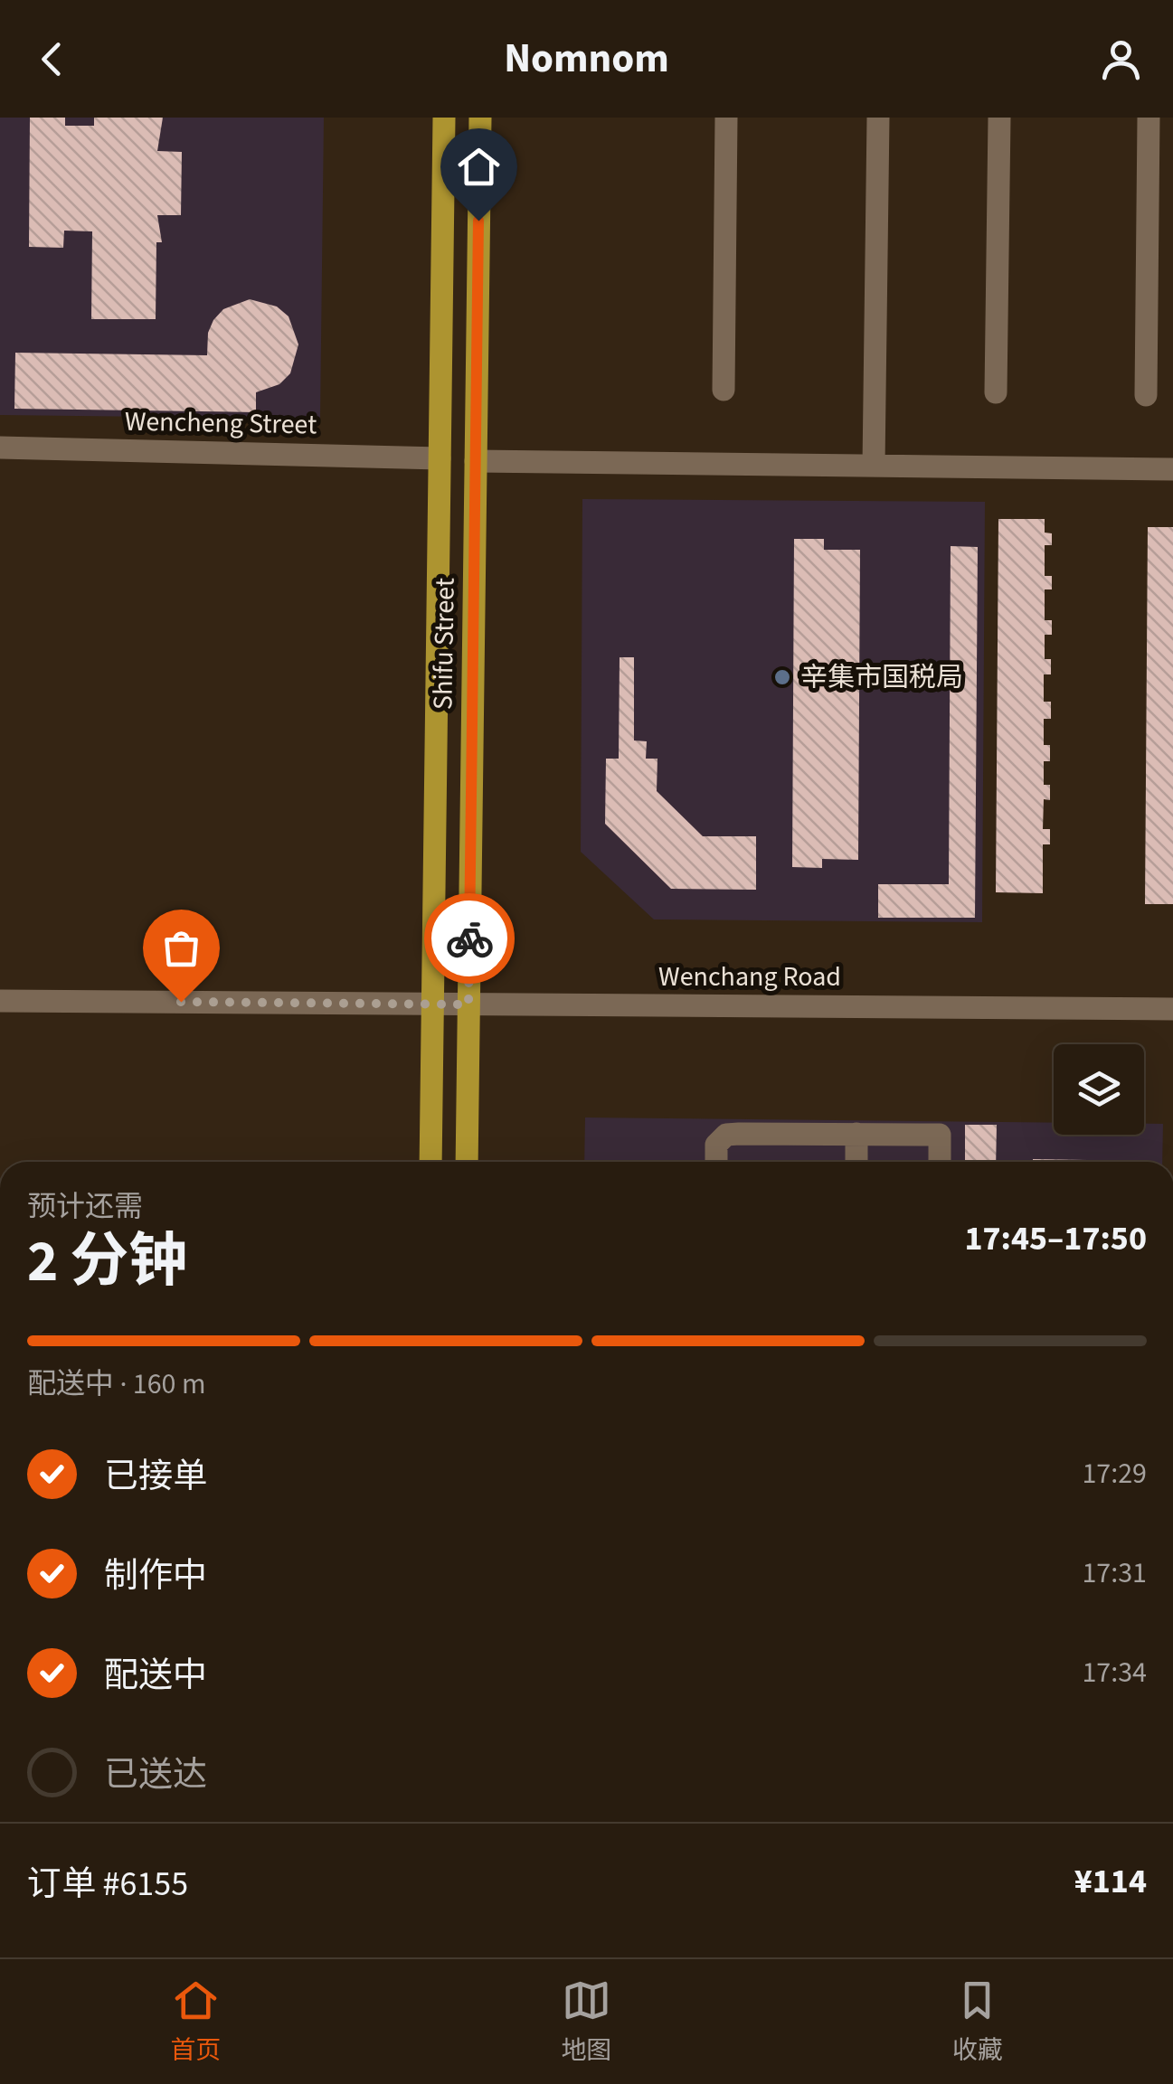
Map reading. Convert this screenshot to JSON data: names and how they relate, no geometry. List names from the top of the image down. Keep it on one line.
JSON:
{"streets":{"main road":["Shifu Street"],"street":["Wencheng Street","Wenchang Road"]},"crossings":[["Wencheng Street","Shifu Street"],["Shifu Street","Wenchang Road"]],"places":["辛集市国税局"],"page":{"header":"Nomnom","heading":["2 分钟","预计还需","17:45–17:50"],"panel":["订单 #6155","¥114"],"bar":"配送中 · 160 m","list":[["已接单","17:29"],["制作中","17:31"],["配送中","17:34"],"已送达"],"tabs":["首页","地图","收藏"]}}
